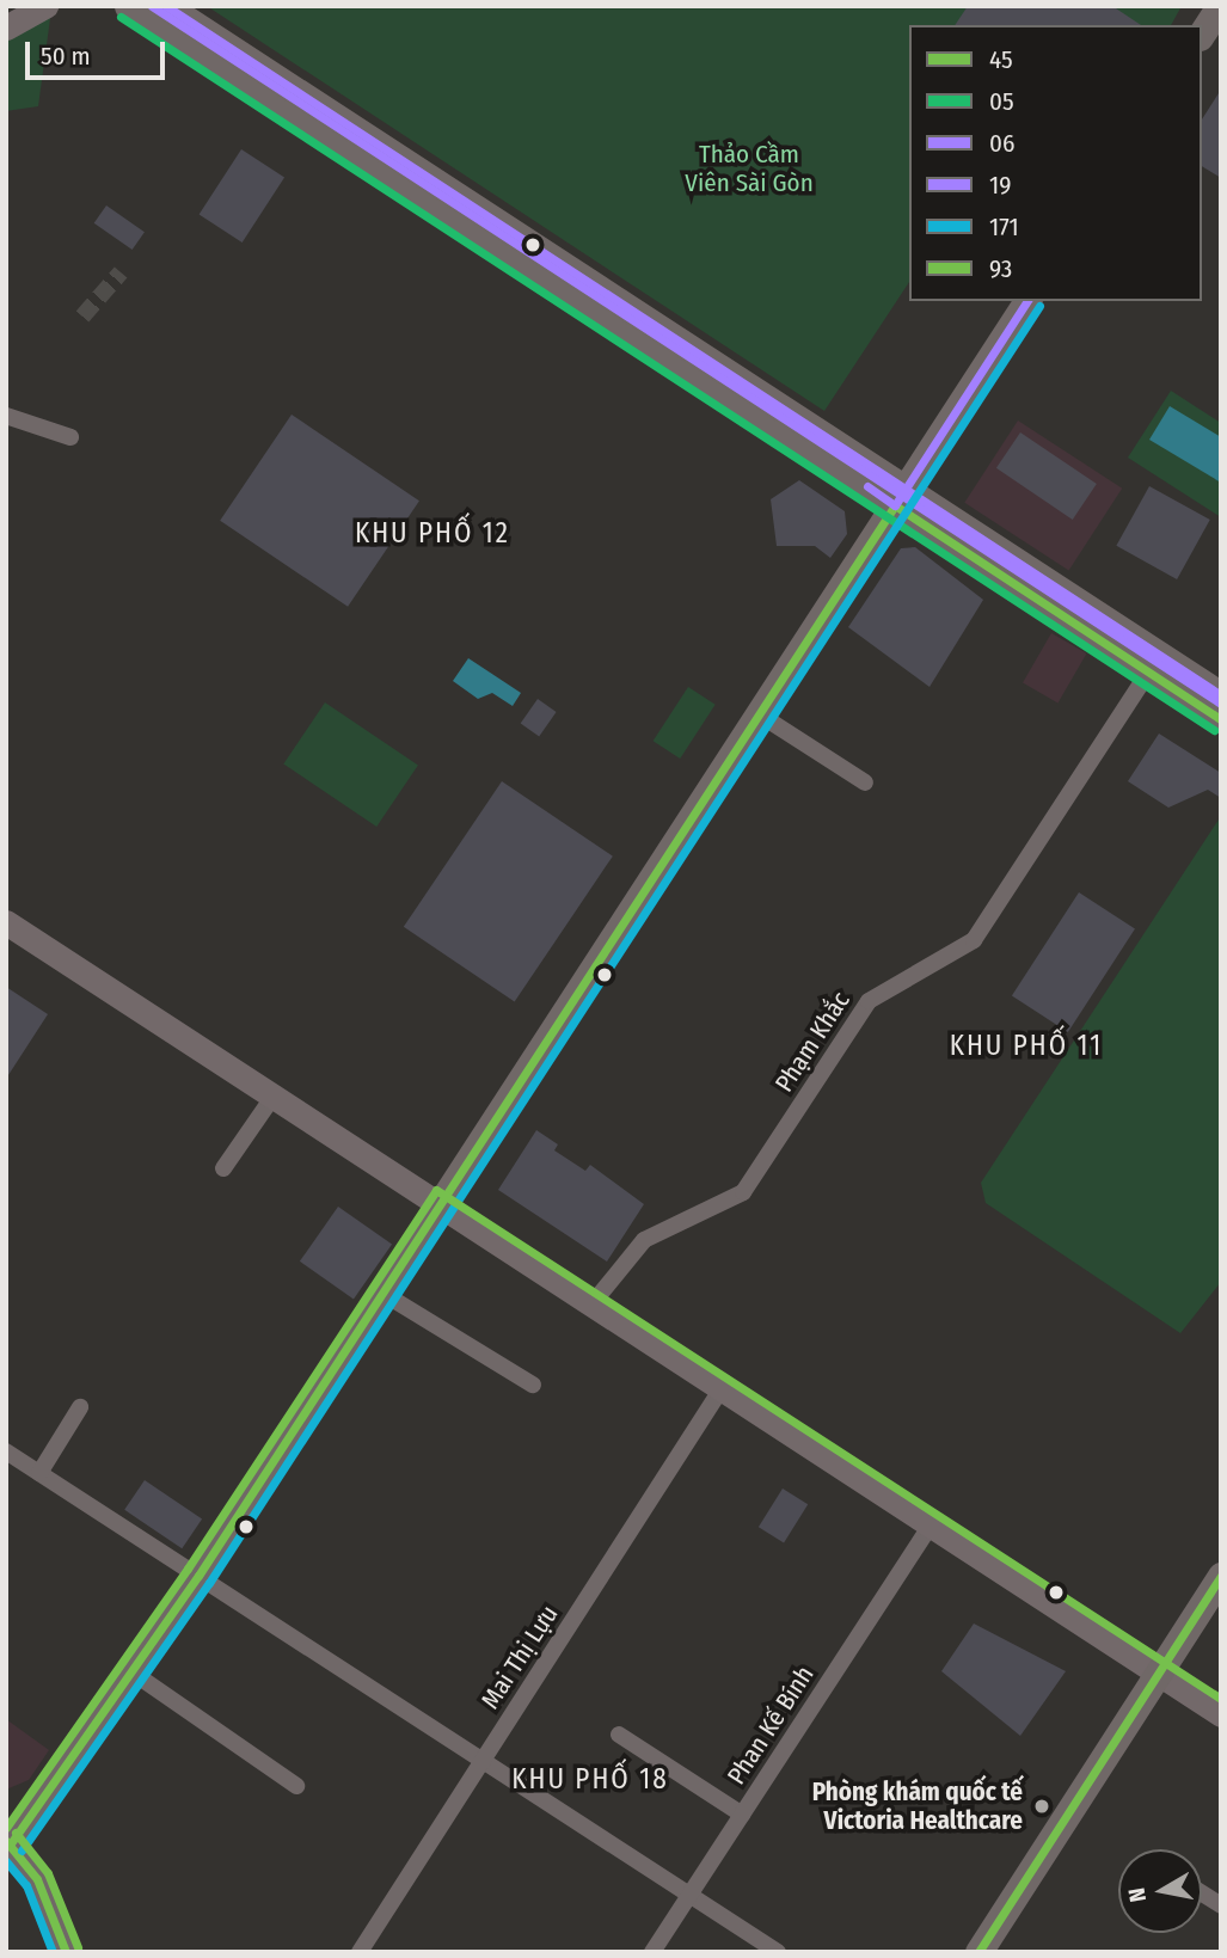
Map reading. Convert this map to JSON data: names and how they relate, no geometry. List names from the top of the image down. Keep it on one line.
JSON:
{"streets":{"street":["Phạm Khắc","Mai Thị Lựu","Phan Kế Bính"]},"districts":["KHU PHỐ 12","KHU PHỐ 11","KHU PHỐ 18"],"parks":["Thảo Cầm Viên Sài Gòn"],"places":["Phòng khám quốc tế Victoria Healthcare"],"lines":["transit line 06","transit line 19","transit line 05","transit line 171","transit line 45","transit line 93"],"legend":["45","05","06","19","171","93"],"scale_bar":"50 m","north":"left"}
